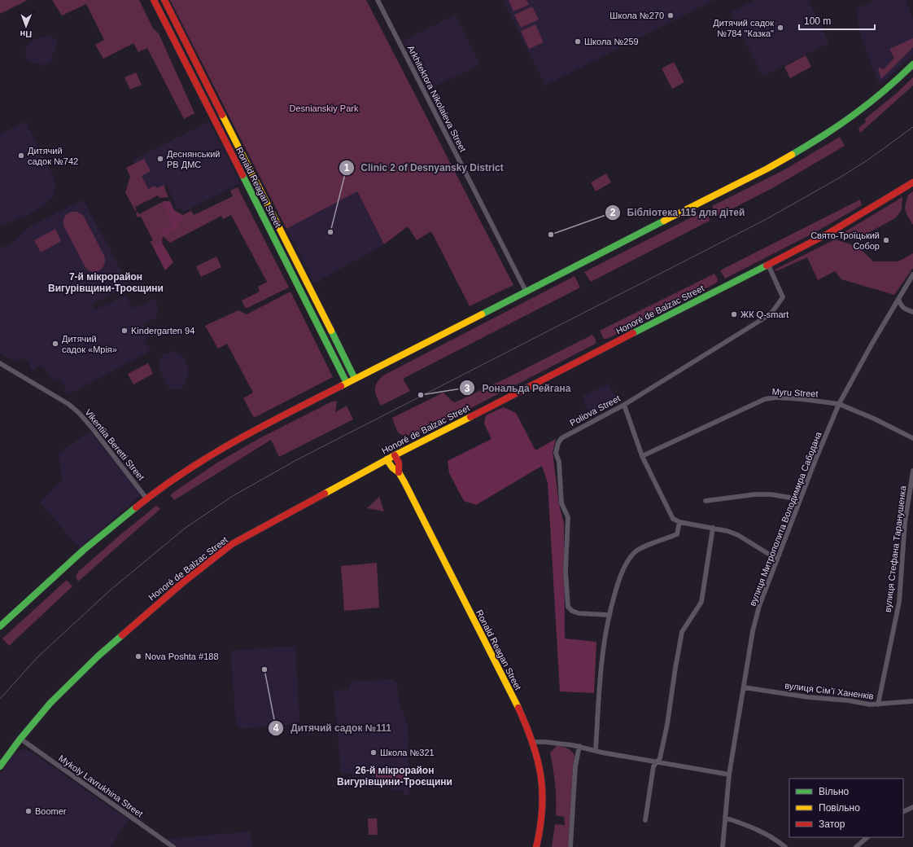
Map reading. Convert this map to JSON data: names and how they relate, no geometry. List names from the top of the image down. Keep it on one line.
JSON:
{"streets":{"main road":["Ronald Reagan Street","Honoré de Balzac Street"],"street":["Arkhitektora Nikolaieva Street","Myru Street","Poliova Street","Vikentiia Beretti Street","вулиця Митрополита Володимира Сабодана","вулиця Стефана Таранушенка","вулиця Сімʼї Ханенків","Mykoly Lavrukhina Street"]},"crossings":[["Ronald Reagan Street","Honoré de Balzac Street"],["Honoré de Balzac Street","Poliova Street"],["Honoré de Balzac Street","Mykoly Lavrukhina Street"],["Myru Street","вулиця Митрополита Володимира Сабодана"],["вулиця Митрополита Володимира Сабодана","вулиця Сімʼї Ханенків"],["вулиця Стефана Таранушенка","вулиця Сімʼї Ханенків"]],"districts":["7-й мікрорайон Вигурівщини-Троєщини","26-й мікрорайон Вигурівщини-Троєщини"],"parks":["Desnianskiy Park"],"places":["Школа №270","Дитячий садок №784 \"Казка\"","Школа №259","Дитячий садок №742","Деснянський РВ ДМС","Clinic 2 of Desnyansky District","Бібліотека 115 для дітей","Свято-Троїцький Собор","ЖК Q-smart","Kindergarten 94","Дитячий садок «Мрія»","Рональда Рейгана","Nova Poshta #188","Дитячий садок №111","Школа №321","Boomer"],"legend":["Вільно","Повільно","Затор"],"scale_bar":"100 m","north":"bottom"}
